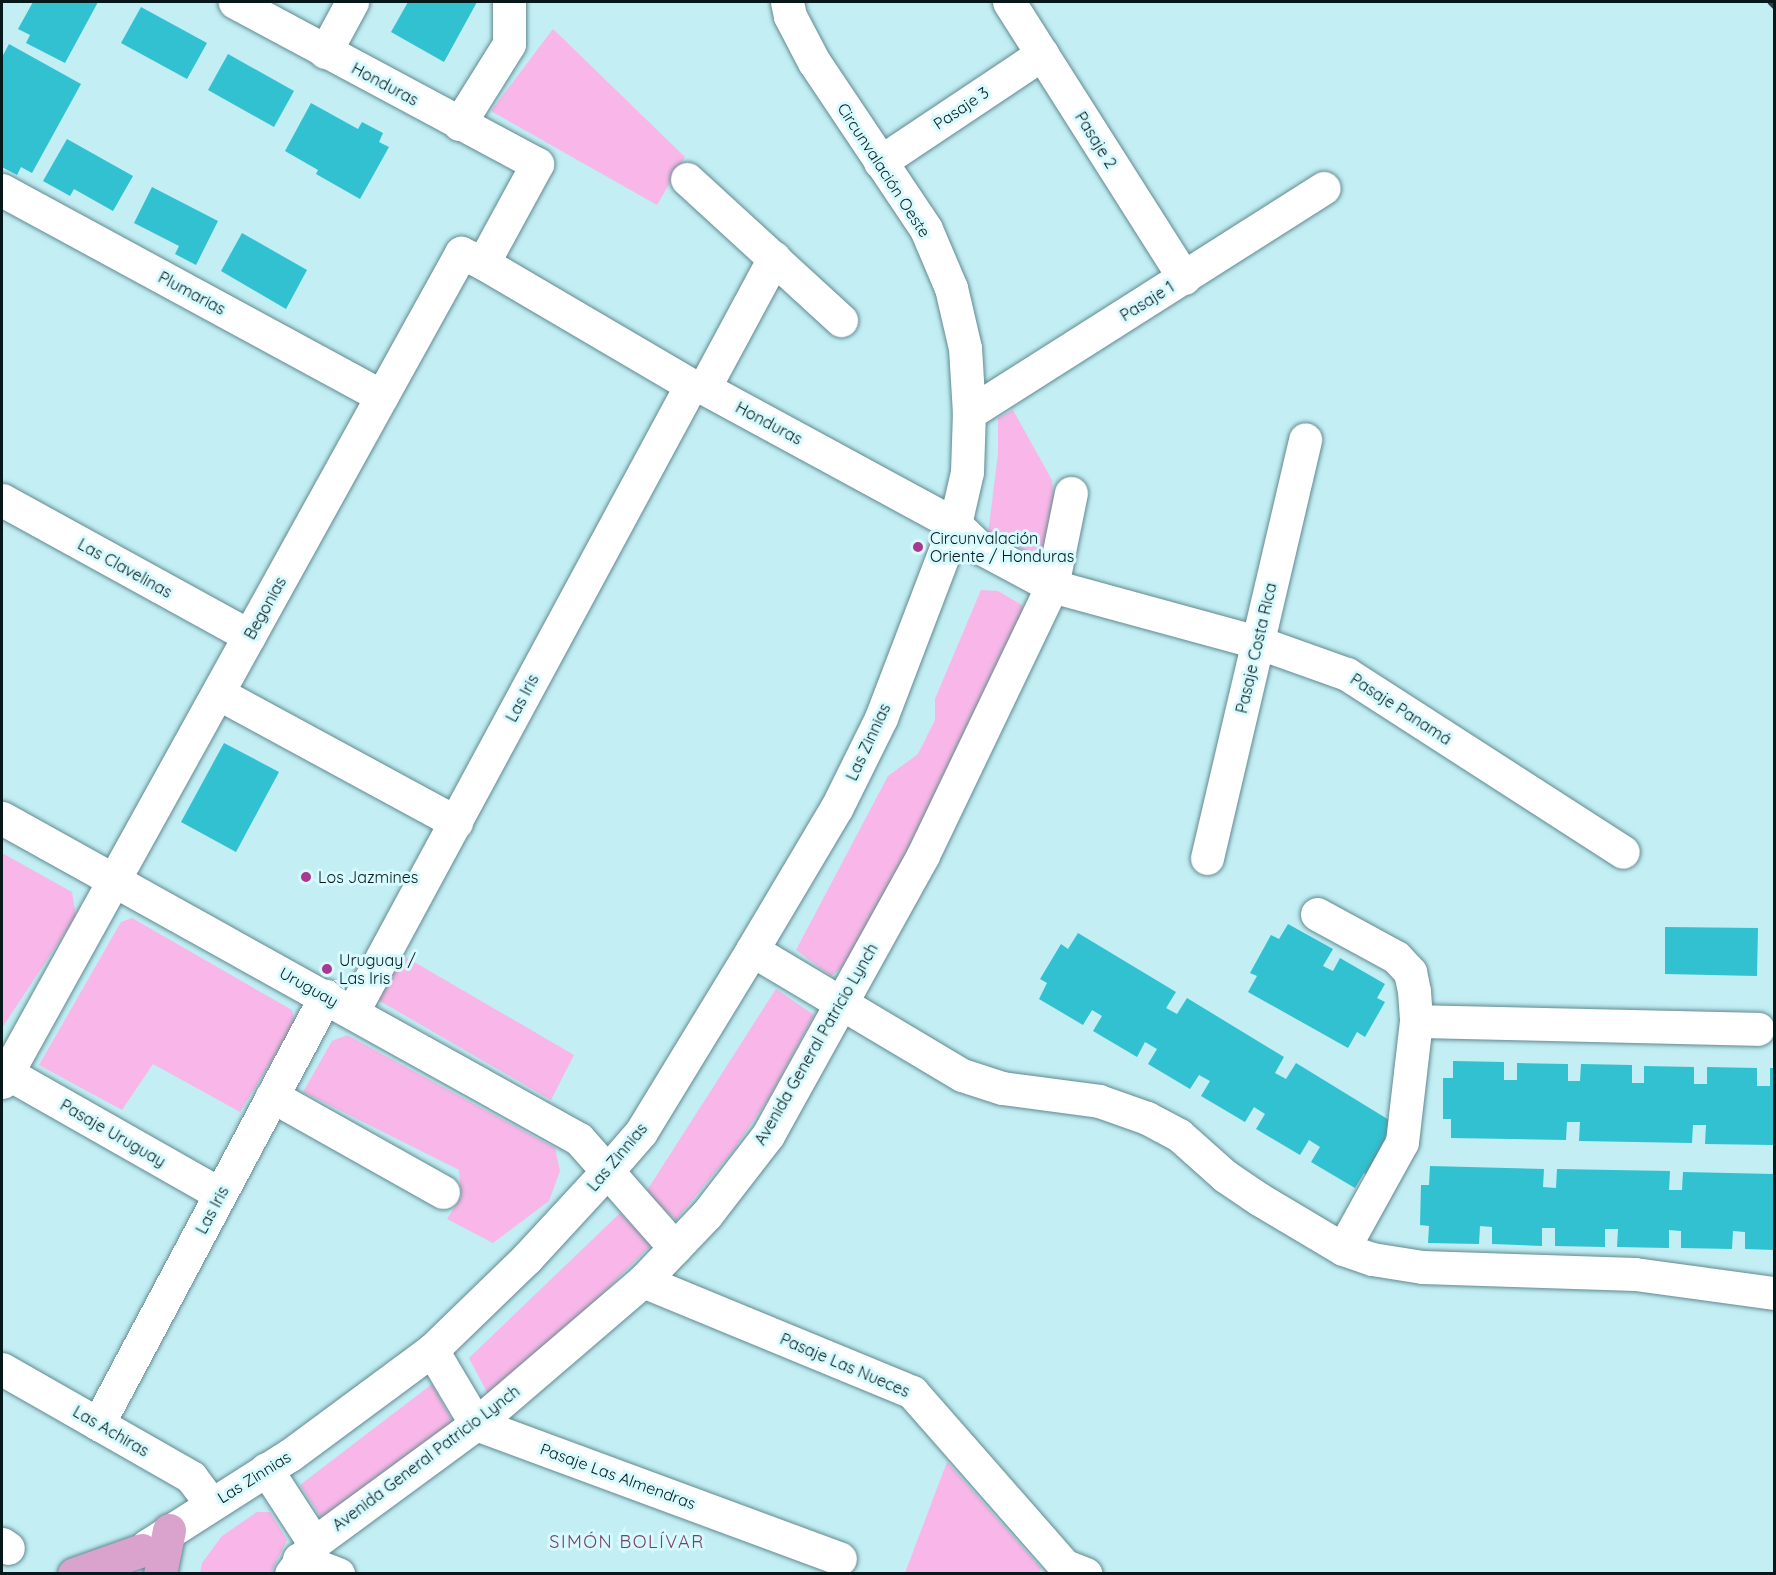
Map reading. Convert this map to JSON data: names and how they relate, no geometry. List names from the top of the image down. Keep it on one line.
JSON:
{"streets":{"street":["Honduras","Pasaje 3","Pasaje 2","Circunvalación Oeste","Plumarias","Pasaje 1","Las Clavelinas","Begonias","Pasaje Costa Rica","Las Iris","Pasaje Panamá","Las Zinnias","Uruguay","Avenida General Patricio Lynch","Pasaje Uruguay","Pasaje Las Nueces","Las Achiras","Pasaje Las Almendras"]},"crossings":[["Honduras","Circunvalación Oeste"],["Honduras","Begonias"],["Honduras","Las Iris"],["Honduras","Pasaje Panamá"],["Honduras","Las Zinnias"],["Honduras","Avenida General Patricio Lynch"],["Pasaje 3","Pasaje 2"],["Pasaje 3","Circunvalación Oeste"],["Pasaje 2","Pasaje 1"],["Circunvalación Oeste","Pasaje 1"],["Circunvalación Oeste","Las Zinnias"],["Plumarias","Begonias"],["Las Clavelinas","Begonias"],["Begonias","Uruguay"],["Begonias","Pasaje Uruguay"],["Pasaje Costa Rica","Pasaje Panamá"],["Las Iris","Uruguay"],["Las Iris","Pasaje Uruguay"],["Las Iris","Las Achiras"],["Pasaje Panamá","Avenida General Patricio Lynch"],["Las Zinnias","Uruguay"],["Las Zinnias","Las Achiras"],["Uruguay","Avenida General Patricio Lynch"],["Avenida General Patricio Lynch","Pasaje Las Nueces"],["Avenida General Patricio Lynch","Pasaje Las Almendras"]],"districts":["SIMÓN BOLÍVAR"],"places":["Circunvalación Oriente / Honduras","Los Jazmines","Uruguay / Las Iris"]}
